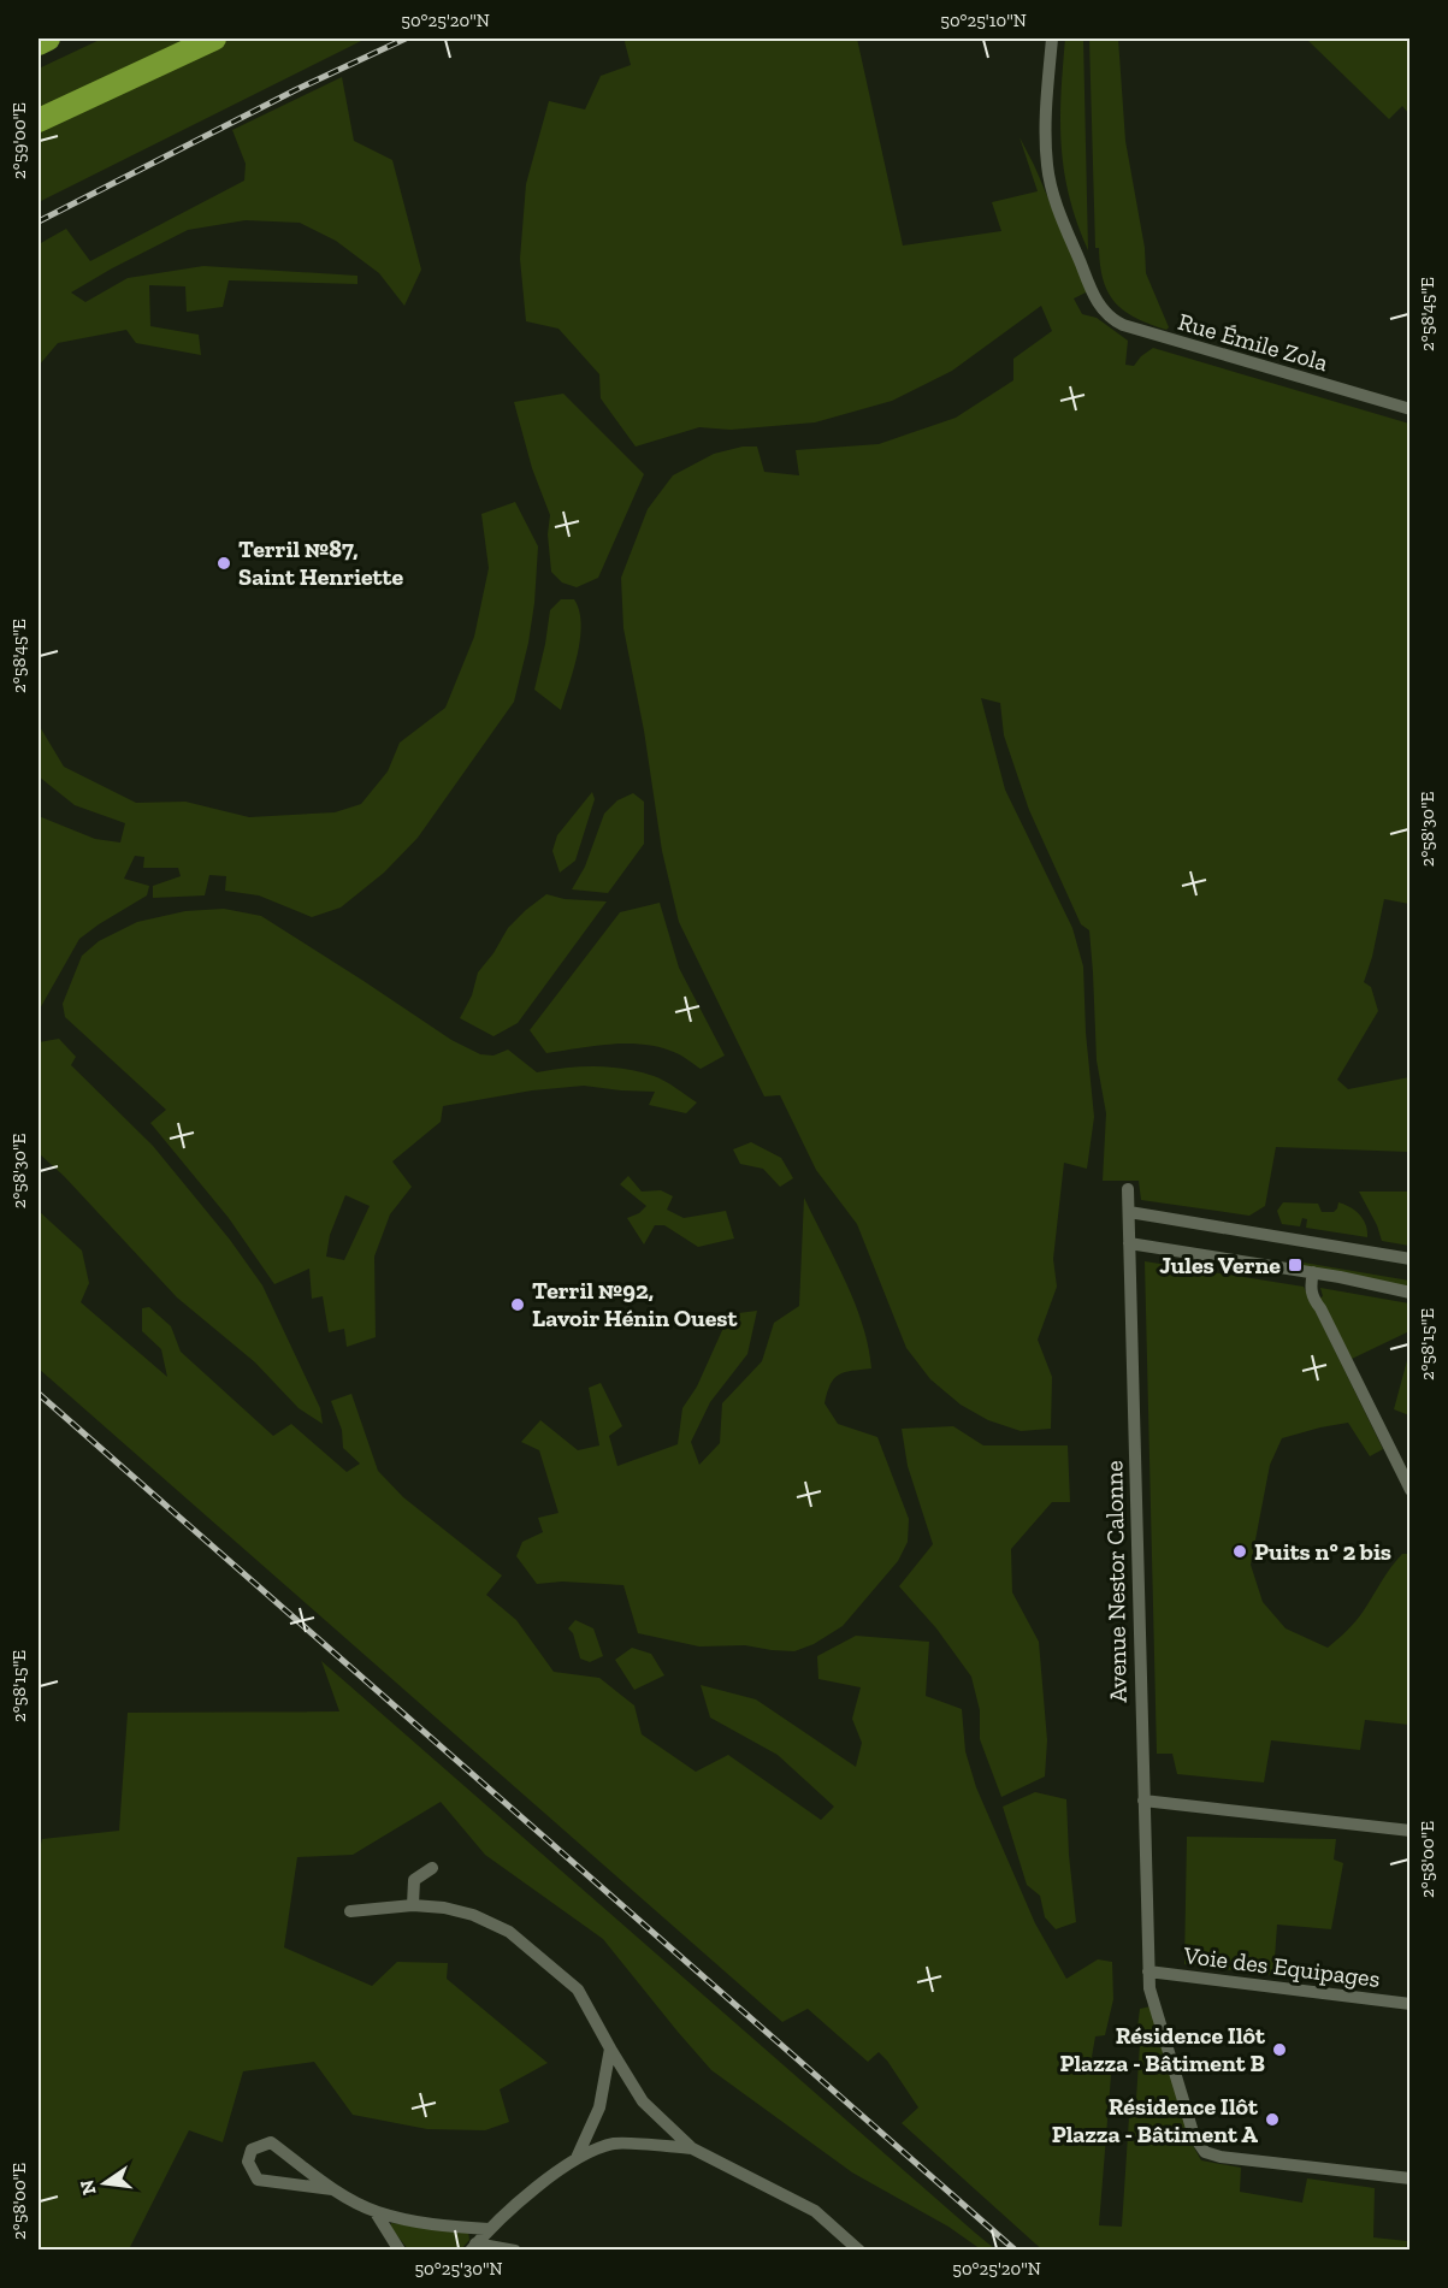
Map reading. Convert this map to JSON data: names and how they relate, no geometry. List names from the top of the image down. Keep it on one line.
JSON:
{"streets":{"street":["Rue Émile Zola","Avenue Nestor Calonne","Voie des Equipages"]},"crossings":[["Avenue Nestor Calonne","Voie des Equipages"]],"places":{"other":["Terril №87, Saint Henriette","Terril №92, Lavoir Hénin Ouest","Puits n° 2 bis","Résidence Ilôt Plazza - Bâtiment B","Résidence Ilôt Plazza - Bâtiment A"],"transit":["Jules Verne"]},"north":"left","coordinates":["50°25'20\"N","50°25'10\"N","2°59'00\"E","2°58'45\"E","2°58'30\"E","2°58'15\"E","2°58'00\"E","50°25'30\"N"]}
